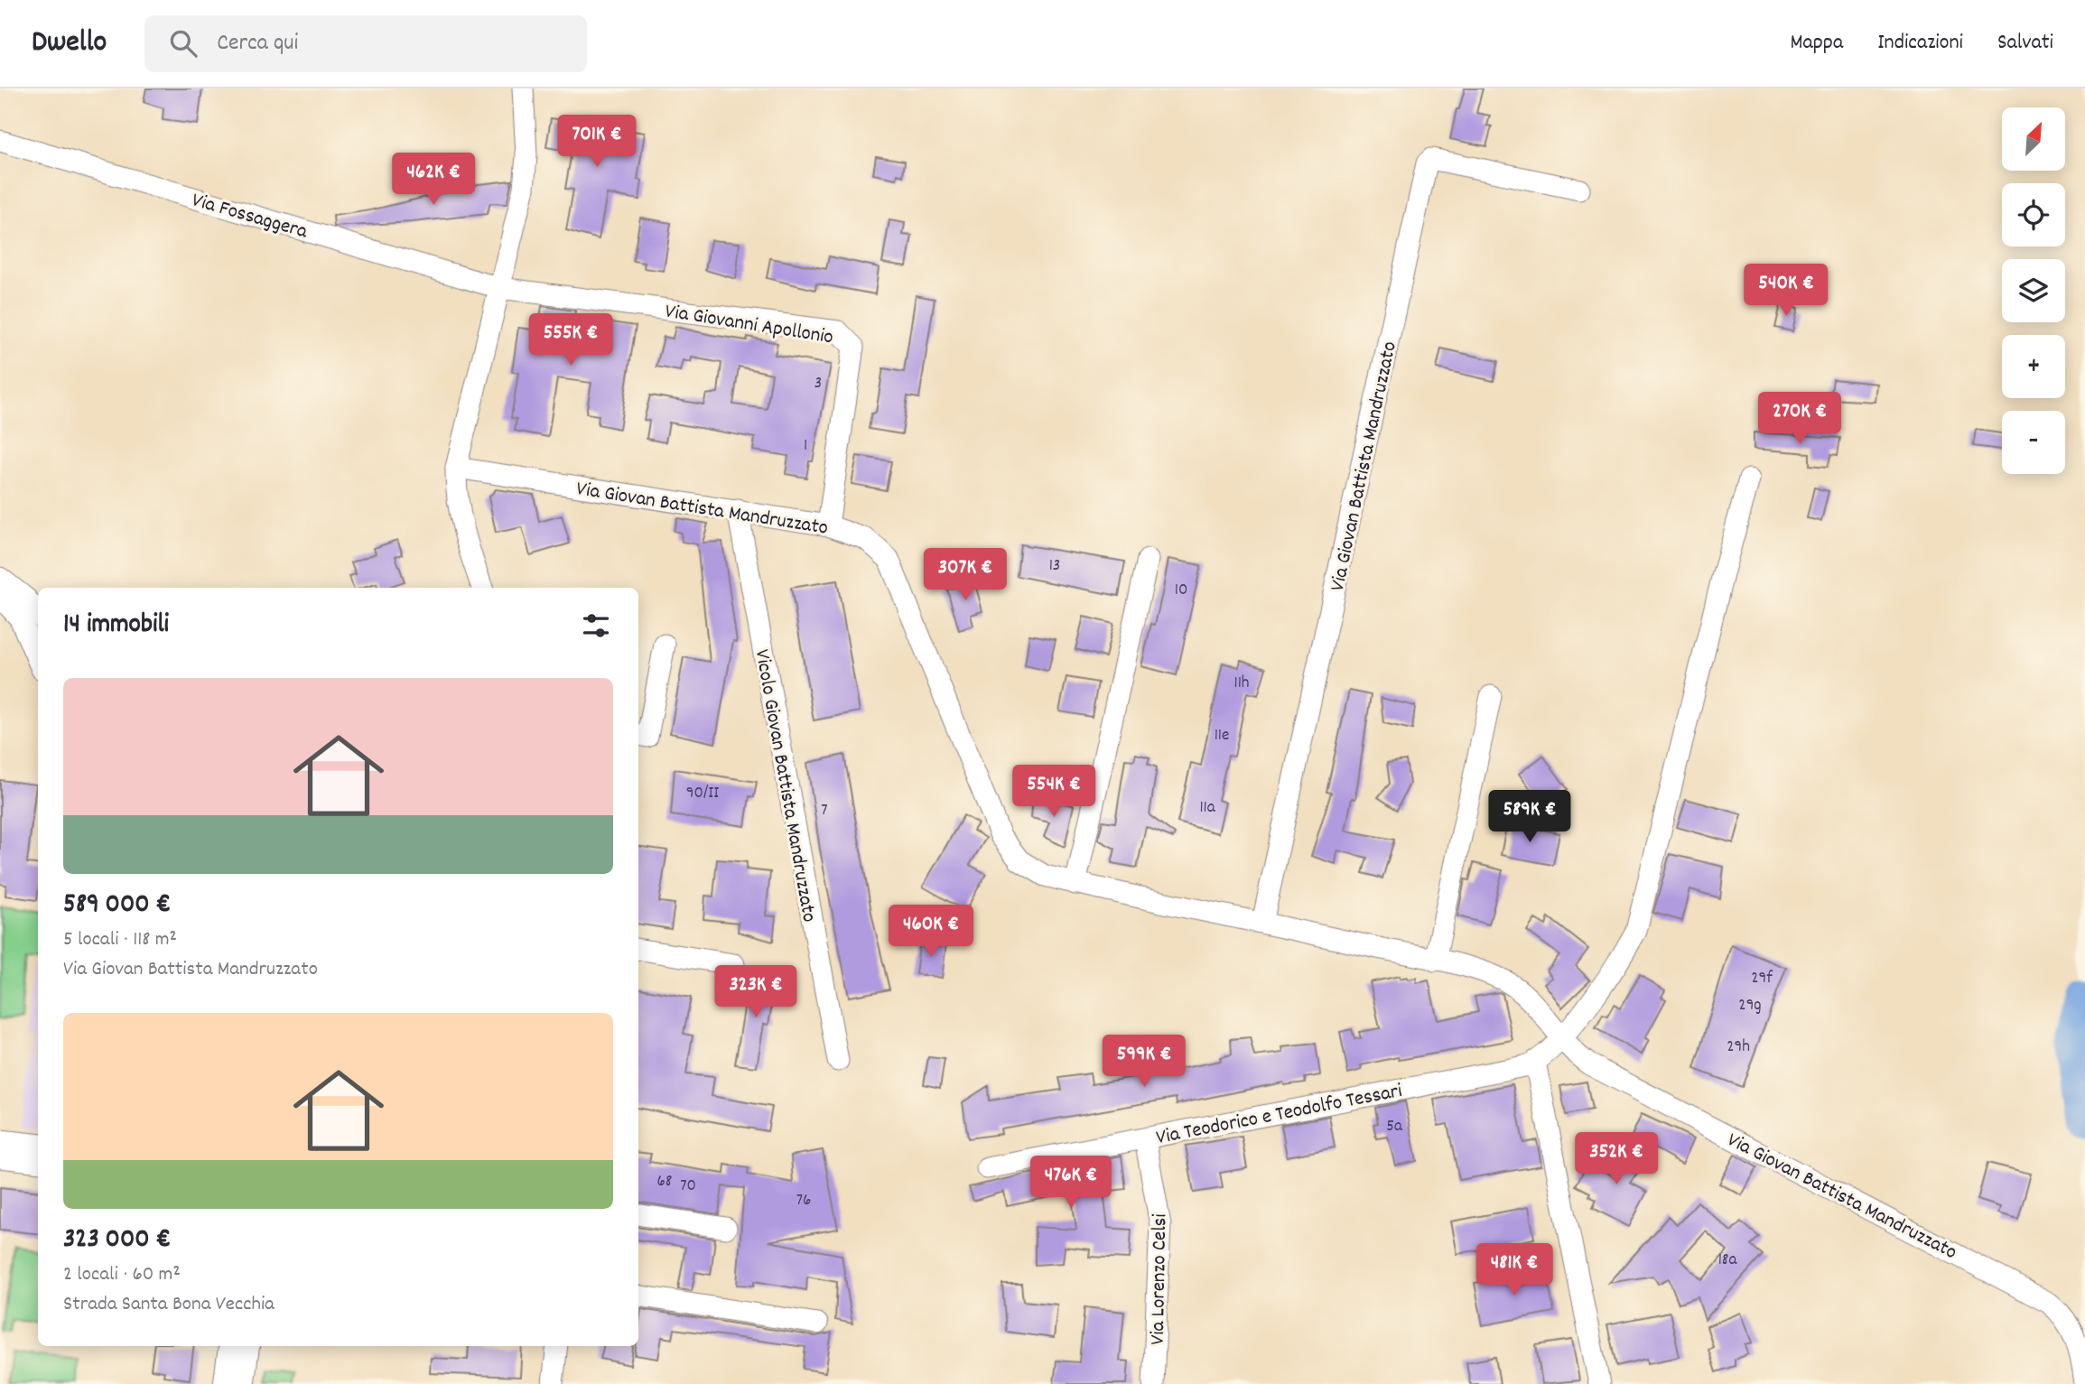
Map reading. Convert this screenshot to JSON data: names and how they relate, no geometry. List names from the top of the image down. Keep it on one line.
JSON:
{"streets":{"street":["Via Fossaggera","Via Giovanni Apollonio","Via Giovan Battista Mandruzzato","Vicolo Giovan Battista Mandruzzato","Via Teodorico e Teodolfo Tessari","Via Lorenzo Celsi"]},"crossings":[["Via Fossaggera","Via Giovanni Apollonio"],["Via Giovanni Apollonio","Via Giovan Battista Mandruzzato"],["Via Giovan Battista Mandruzzato","Vicolo Giovan Battista Mandruzzato"],["Via Teodorico e Teodolfo Tessari","Via Lorenzo Celsi"]],"house_numbers":["3","1","13","10","11h","11e","90/II","11a","7","29f","29g","29h","5a","68","70","76","18a"],"north":"top right","page":{"header":"Dwello","search":"Cerca qui","nav":["Mappa","Indicazioni","Salvati"],"map_buttons":["+","−"],"price":["701K €","462K €","540K €","555K €","270K €","307K €","554K €","589K €","460K €","323K €","599K €","352K €","476K €","481K €"],"heading":"14 immobili","list":[{"name":"589 000 €","note":"5 locali · 118 m² · Via Giovan Battista Mandruzzato"},{"name":"323 000 €","note":"2 locali · 60 m² · Strada Santa Bona Vecchia"}]}}
